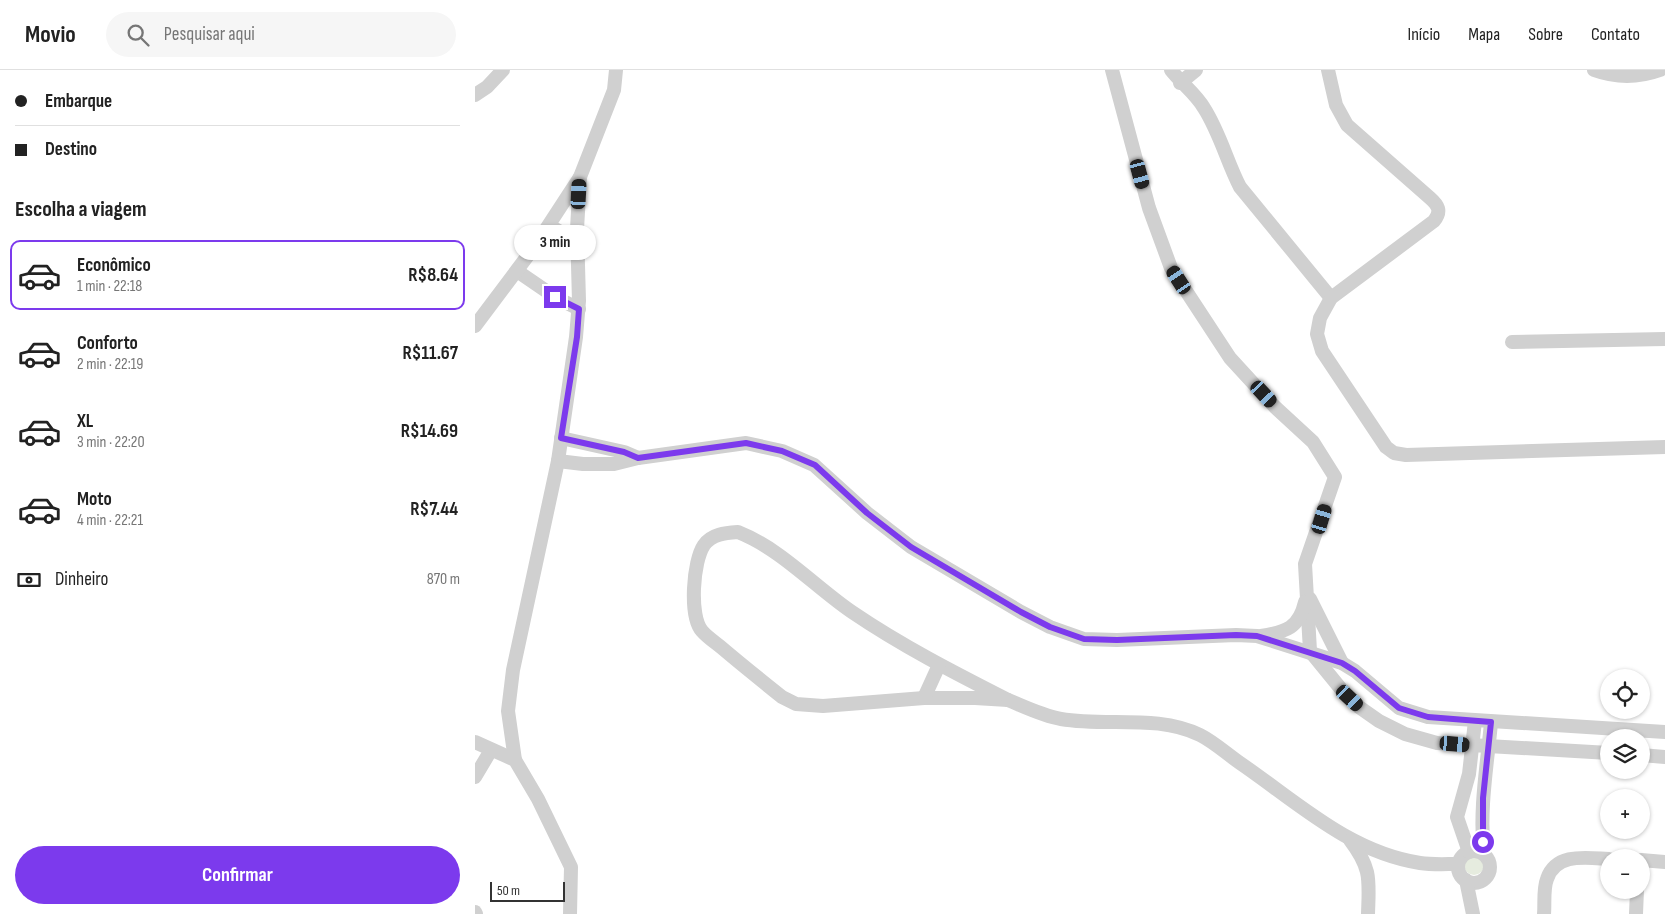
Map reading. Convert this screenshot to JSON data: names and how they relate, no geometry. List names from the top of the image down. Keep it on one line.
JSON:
{"scale_bar":"50 m","page":{"header":"Movio","search":"Pesquisar aqui","nav":["Início","Mapa","Sobre","Contato"],"banner":["Embarque","Destino"],"heading":"Escolha a viagem","bubble":"3 min","list":[{"name":"Econômico","note":"1 min · 22:18","value":"R$8.64"},{"name":"Conforto","note":"2 min · 22:19","value":"R$11.67"},{"name":"XL","note":"3 min · 22:20","value":"R$14.69"},{"name":"Moto","note":"4 min · 22:21","value":"R$7.44"}],"pay":["Dinheiro","870 m"],"map_buttons":["+","−"],"buttons":"Confirmar","scale":"50 m"}}
